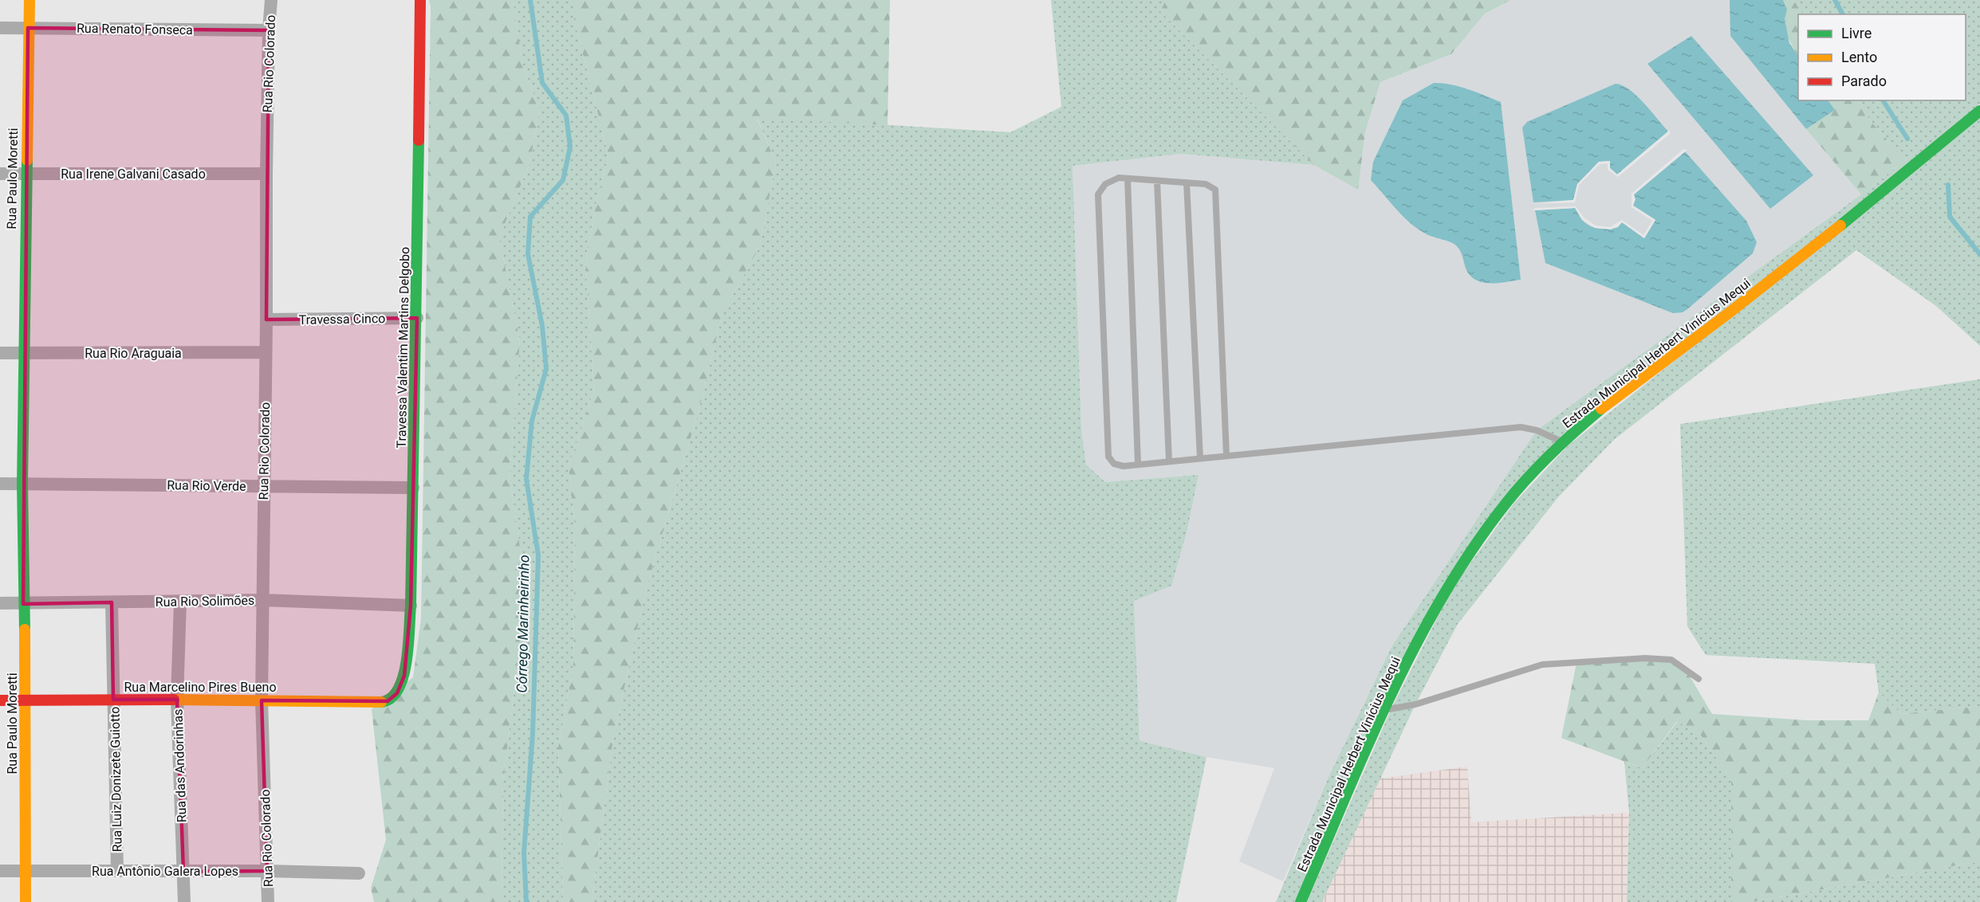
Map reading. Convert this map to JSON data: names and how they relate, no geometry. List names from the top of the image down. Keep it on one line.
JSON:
{"streets":{"street":["Rua Renato Fonseca","Rua Rio Colorado","Rua Irene Galvani Casado","Rua Paulo Moretti","Travessa Cinco","Travessa Valentim Martins Delgobo","Rua Rio Araguaia","Estrada Municipal Herbert Vinícius Mequi","Rua Rio Verde","Rua Rio Solimões","Rua Marcelino Pires Bueno","Rua das Andorinhas","Rua Luiz Donizete Guiotto","Rua Antônio Galera Lopes"]},"crossings":[["Rua Renato Fonseca","Rua Rio Colorado"],["Rua Renato Fonseca","Rua Paulo Moretti"],["Rua Rio Colorado","Rua Irene Galvani Casado"],["Rua Rio Colorado","Travessa Cinco"],["Rua Rio Colorado","Rua Rio Araguaia"],["Rua Rio Colorado","Rua Rio Verde"],["Rua Rio Colorado","Rua Rio Solimões"],["Rua Rio Colorado","Rua Marcelino Pires Bueno"],["Rua Rio Colorado","Rua Antônio Galera Lopes"],["Rua Irene Galvani Casado","Rua Paulo Moretti"],["Rua Paulo Moretti","Rua Rio Araguaia"],["Rua Paulo Moretti","Rua Rio Verde"],["Rua Paulo Moretti","Rua Rio Solimões"],["Rua Paulo Moretti","Rua Marcelino Pires Bueno"],["Rua Paulo Moretti","Rua Antônio Galera Lopes"],["Travessa Cinco","Travessa Valentim Martins Delgobo"],["Travessa Valentim Martins Delgobo","Rua Rio Verde"],["Travessa Valentim Martins Delgobo","Rua Rio Solimões"],["Travessa Valentim Martins Delgobo","Rua Marcelino Pires Bueno"],["Rua Rio Solimões","Rua das Andorinhas"],["Rua Rio Solimões","Rua Luiz Donizete Guiotto"],["Rua Marcelino Pires Bueno","Rua das Andorinhas"],["Rua Marcelino Pires Bueno","Rua Luiz Donizete Guiotto"],["Rua das Andorinhas","Rua Antônio Galera Lopes"],["Rua Luiz Donizete Guiotto","Rua Antônio Galera Lopes"]],"water":["Córrego Marinheirinho"],"legend":["Livre","Lento","Parado"]}
